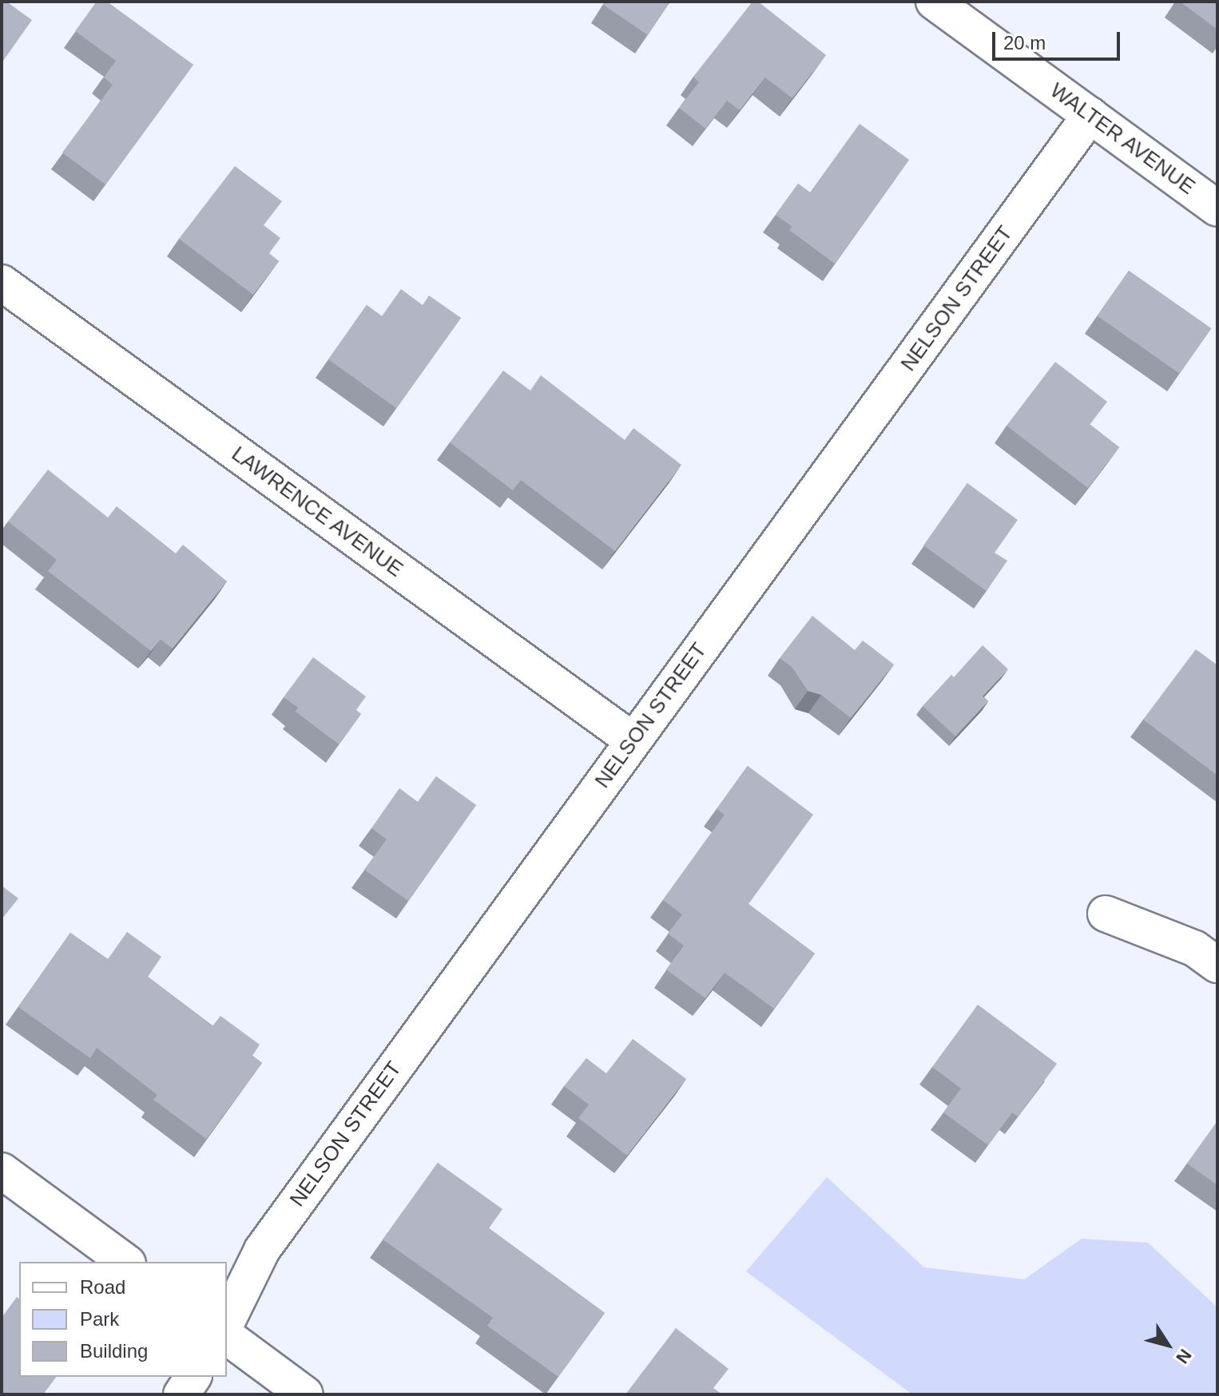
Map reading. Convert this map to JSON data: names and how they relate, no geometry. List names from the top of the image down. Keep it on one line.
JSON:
{"streets":{"street":["WALTER AVENUE","NELSON STREET","LAWRENCE AVENUE"]},"crossings":[["WALTER AVENUE","NELSON STREET"],["NELSON STREET","LAWRENCE AVENUE"]],"legend":["Road","Park","Building"],"scale_bar":"20 m","north":"bottom right"}
